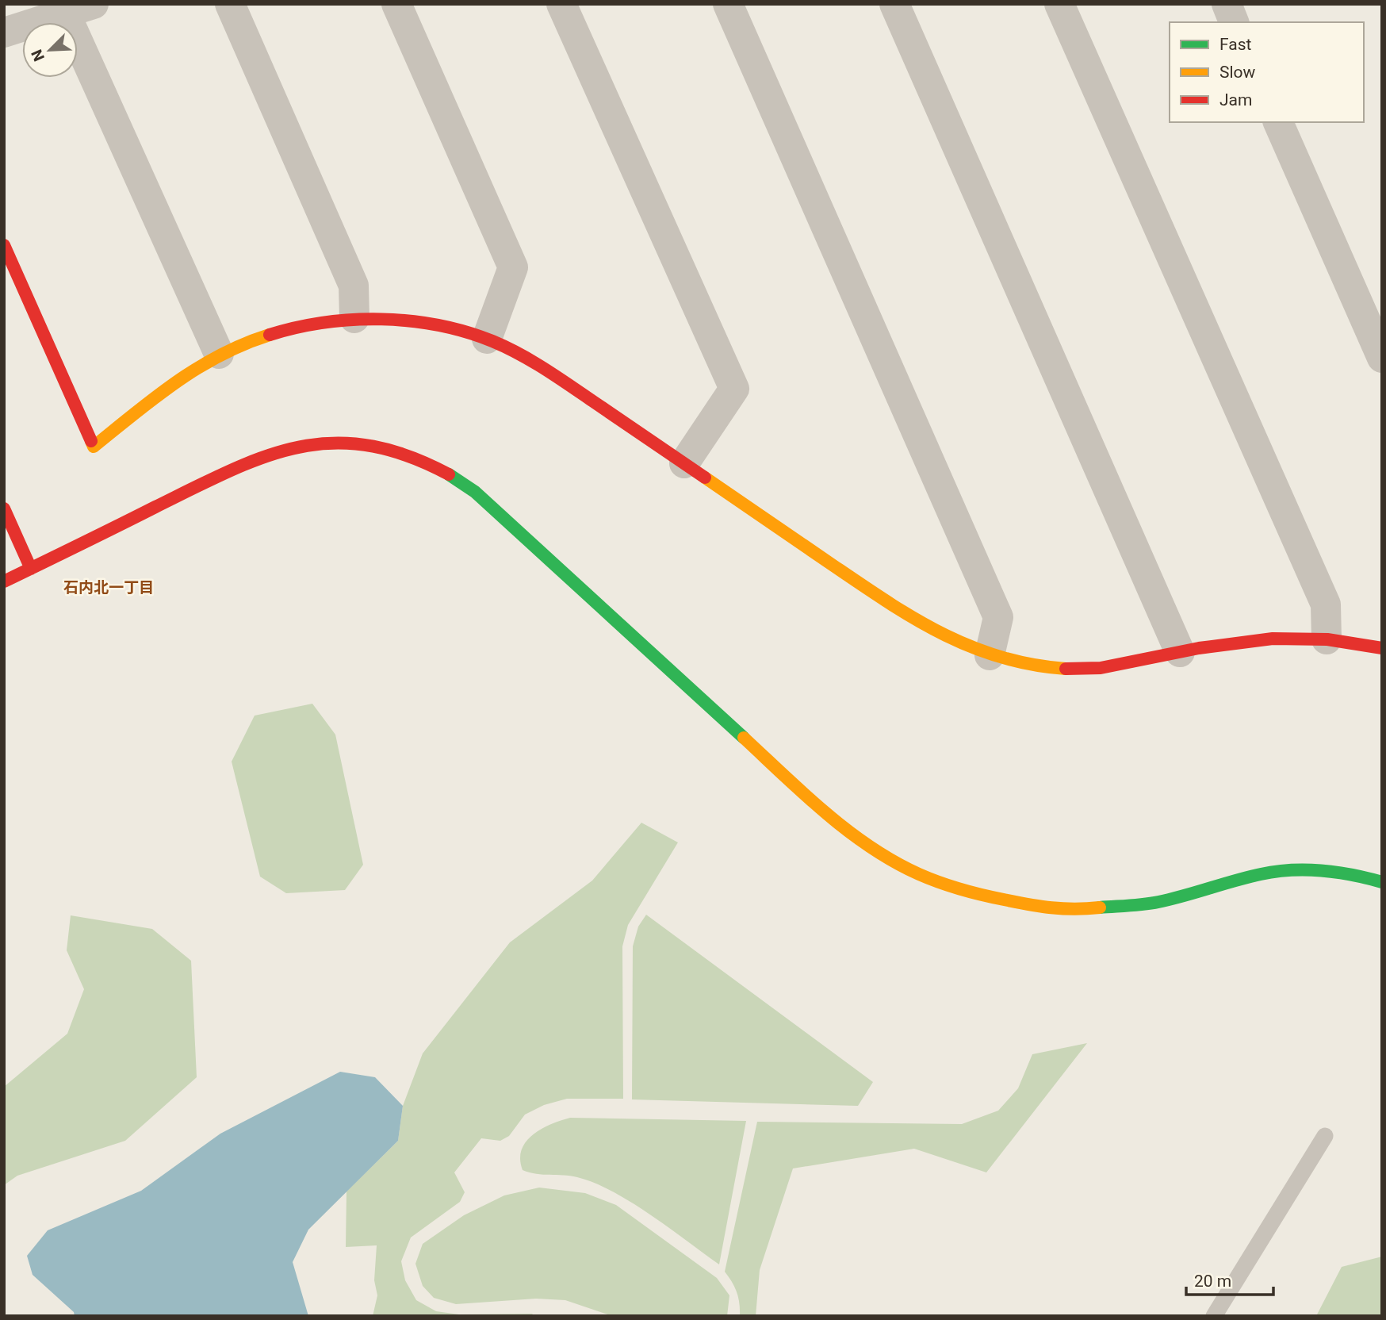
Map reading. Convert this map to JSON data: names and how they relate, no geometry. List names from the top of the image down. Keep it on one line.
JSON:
{"districts":["石内北一丁目"],"legend":["Fast","Slow","Jam"],"scale_bar":"20 m","north":"bottom left"}
